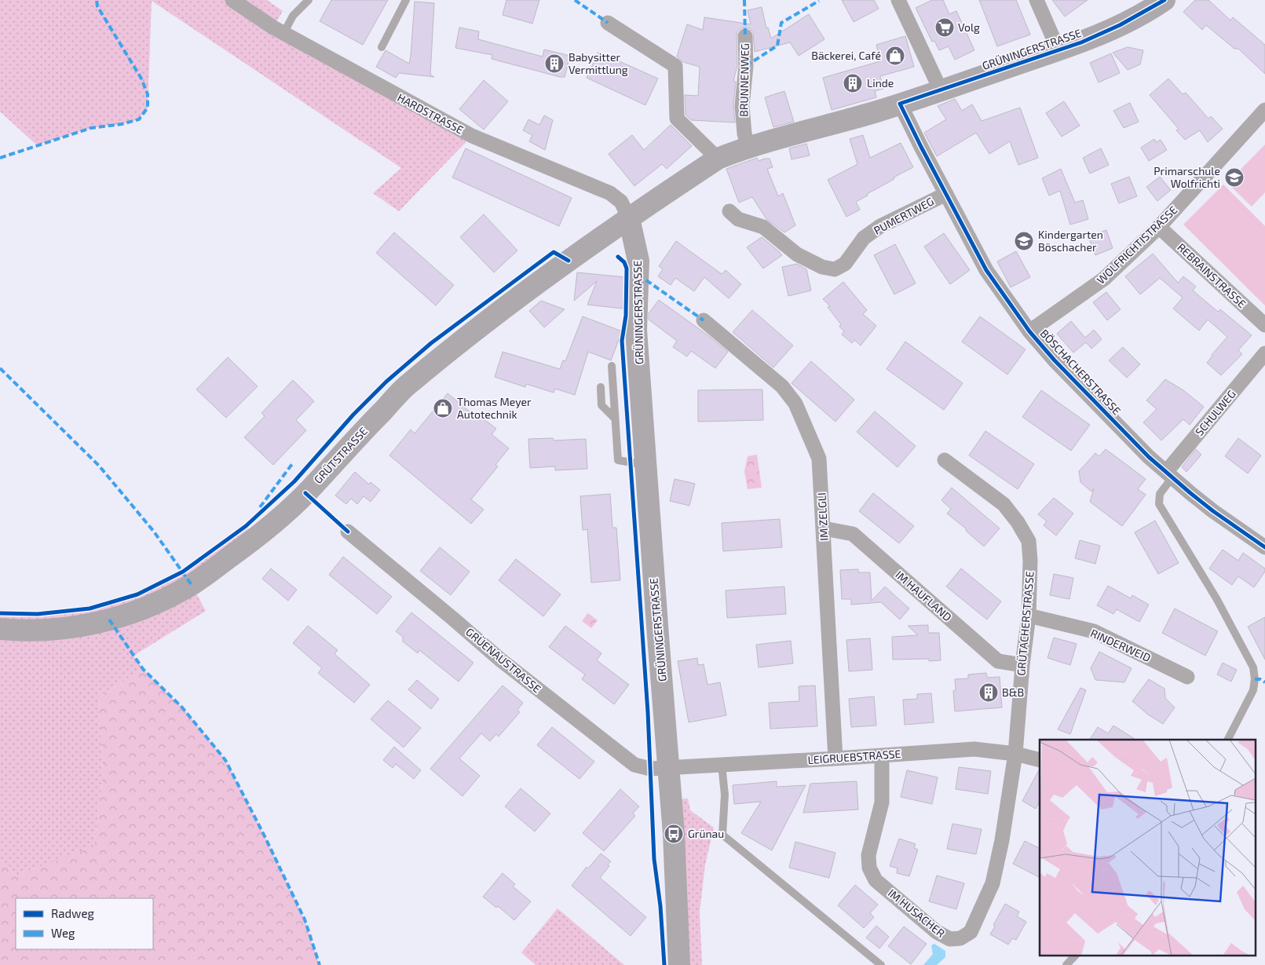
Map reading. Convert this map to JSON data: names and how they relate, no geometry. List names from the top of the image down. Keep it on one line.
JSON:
{"streets":{"main road":["GRÜNINGERSTRASSE","GRÜTSTRASSE"],"street":["BRUNNENWEG","HARDSTRASSE","PUMERTWEG","WOLFRICHTISTRASSE","REBRAINSTRASSE","BÖSCHACHERSTRASSE","SCHULWEG","IM ZELGLI","IM HAUFLAND","GRÜTACHERSTRASSE","RINDERWEID","GRÜENAUSTRASSE","LEIGRUEBSTRASSE","IM HUSACHER"]},"crossings":[["GRÜNINGERSTRASSE","BRUNNENWEG"],["GRÜNINGERSTRASSE","HARDSTRASSE"],["GRÜNINGERSTRASSE","BÖSCHACHERSTRASSE"],["GRÜNINGERSTRASSE","GRÜTSTRASSE"],["GRÜNINGERSTRASSE","GRÜENAUSTRASSE"],["GRÜNINGERSTRASSE","LEIGRUEBSTRASSE"],["HARDSTRASSE","GRÜTSTRASSE"],["PUMERTWEG","BÖSCHACHERSTRASSE"],["WOLFRICHTISTRASSE","REBRAINSTRASSE"],["WOLFRICHTISTRASSE","BÖSCHACHERSTRASSE"],["BÖSCHACHERSTRASSE","SCHULWEG"],["IM ZELGLI","IM HAUFLAND"],["IM ZELGLI","LEIGRUEBSTRASSE"],["IM HAUFLAND","GRÜTACHERSTRASSE"],["GRÜTACHERSTRASSE","RINDERWEID"],["GRÜTACHERSTRASSE","LEIGRUEBSTRASSE"],["GRÜTACHERSTRASSE","IM HUSACHER"],["GRÜENAUSTRASSE","LEIGRUEBSTRASSE"],["LEIGRUEBSTRASSE","IM HUSACHER"]],"places":{"supermarket":["Volg"],"shop":["Bäckerei, Café","Thomas Meyer Autotechnik"],"building":["Babysitter Vermittlung","Linde","B&B"],"school or university":["Primarschule Wolfrichti","Kindergarten Böschacher"],"bus stop":["Grünau"]},"legend":["Radweg","Weg"]}
